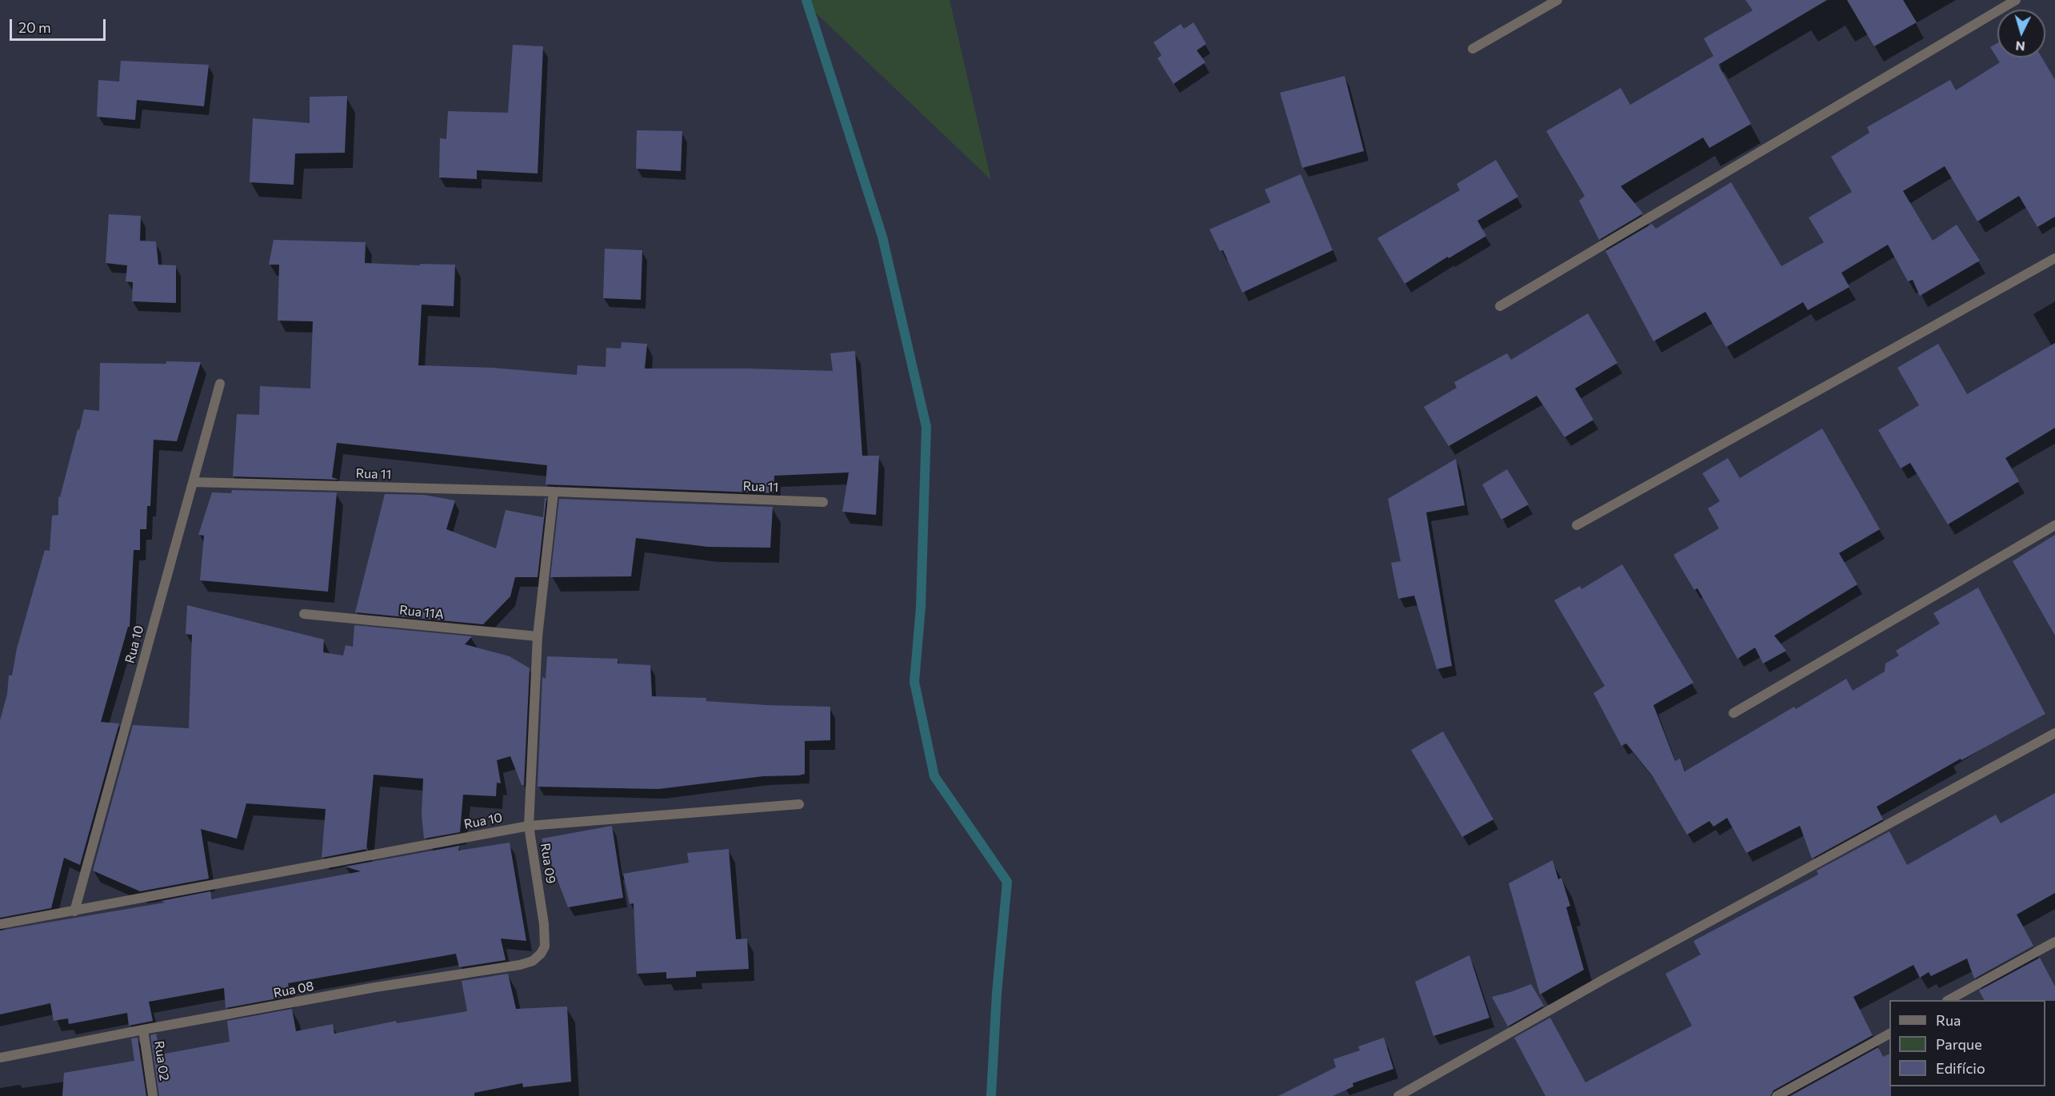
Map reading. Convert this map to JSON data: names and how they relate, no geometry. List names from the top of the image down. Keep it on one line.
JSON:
{"streets":{"street":["Rua 11","Rua 11A","Rua 10","Rua 09","Rua 08","Rua 02"]},"crossings":[["Rua 11","Rua 10"],["Rua 10","Rua 09"],["Rua 09","Rua 08"],["Rua 08","Rua 02"]],"legend":["Rua","Parque","Edifício"],"scale_bar":"20 m","north":"bottom"}
